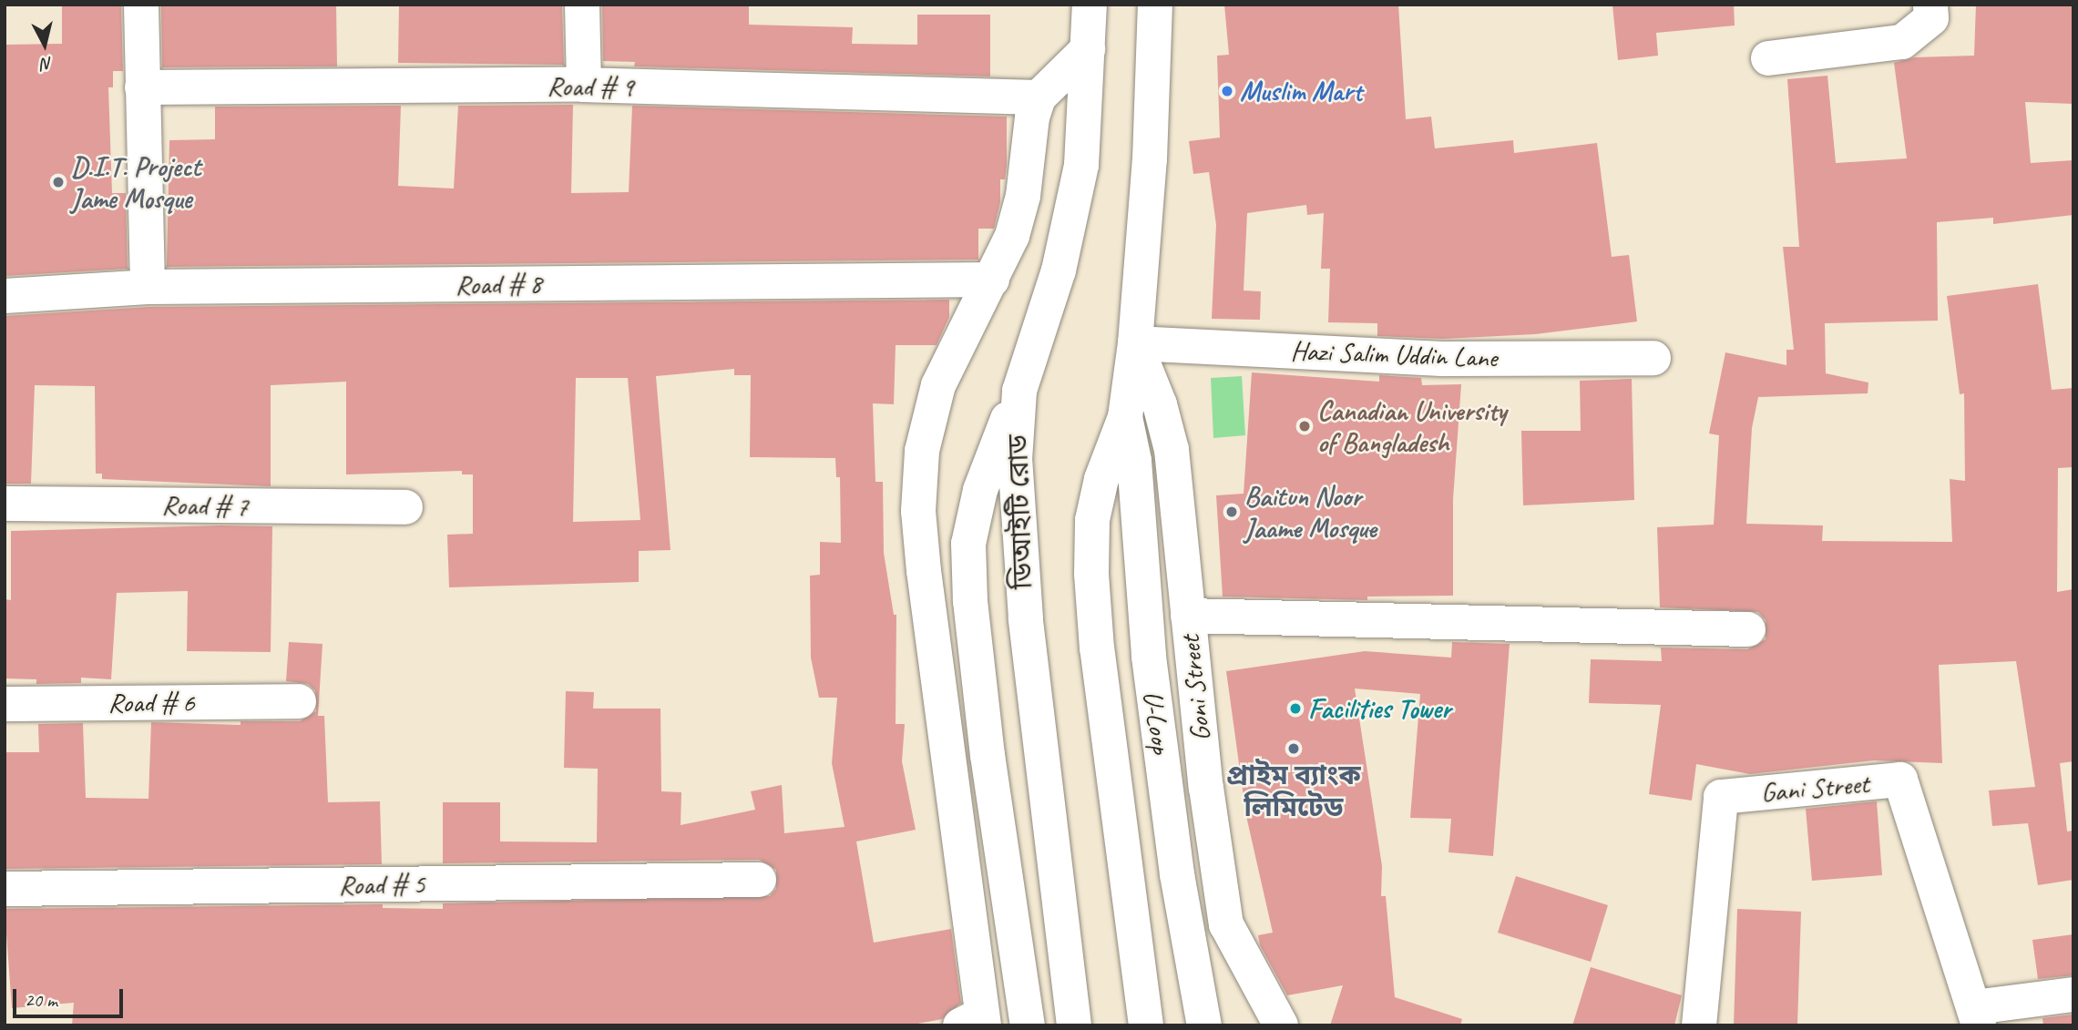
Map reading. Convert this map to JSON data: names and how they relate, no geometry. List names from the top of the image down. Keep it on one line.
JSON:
{"streets":{"street":["Road # 9","Road # 8","Hazi Salim Uddin Lane","Road # 7","ডিআইটি রোড","Goni Street","Road # 6","U-Loop","Gani Street","Road # 5"]},"crossings":[["Hazi Salim Uddin Lane","Goni Street"]],"places":["Muslim Mart","D.I.T. Project Jame Mosque","Canadian University of Bangladesh","Baitun Noor Jaame Mosque","Facilities Tower","প্রাইম ব্যাংক লিমিটেড"],"scale_bar":"20 m","north":"bottom"}
